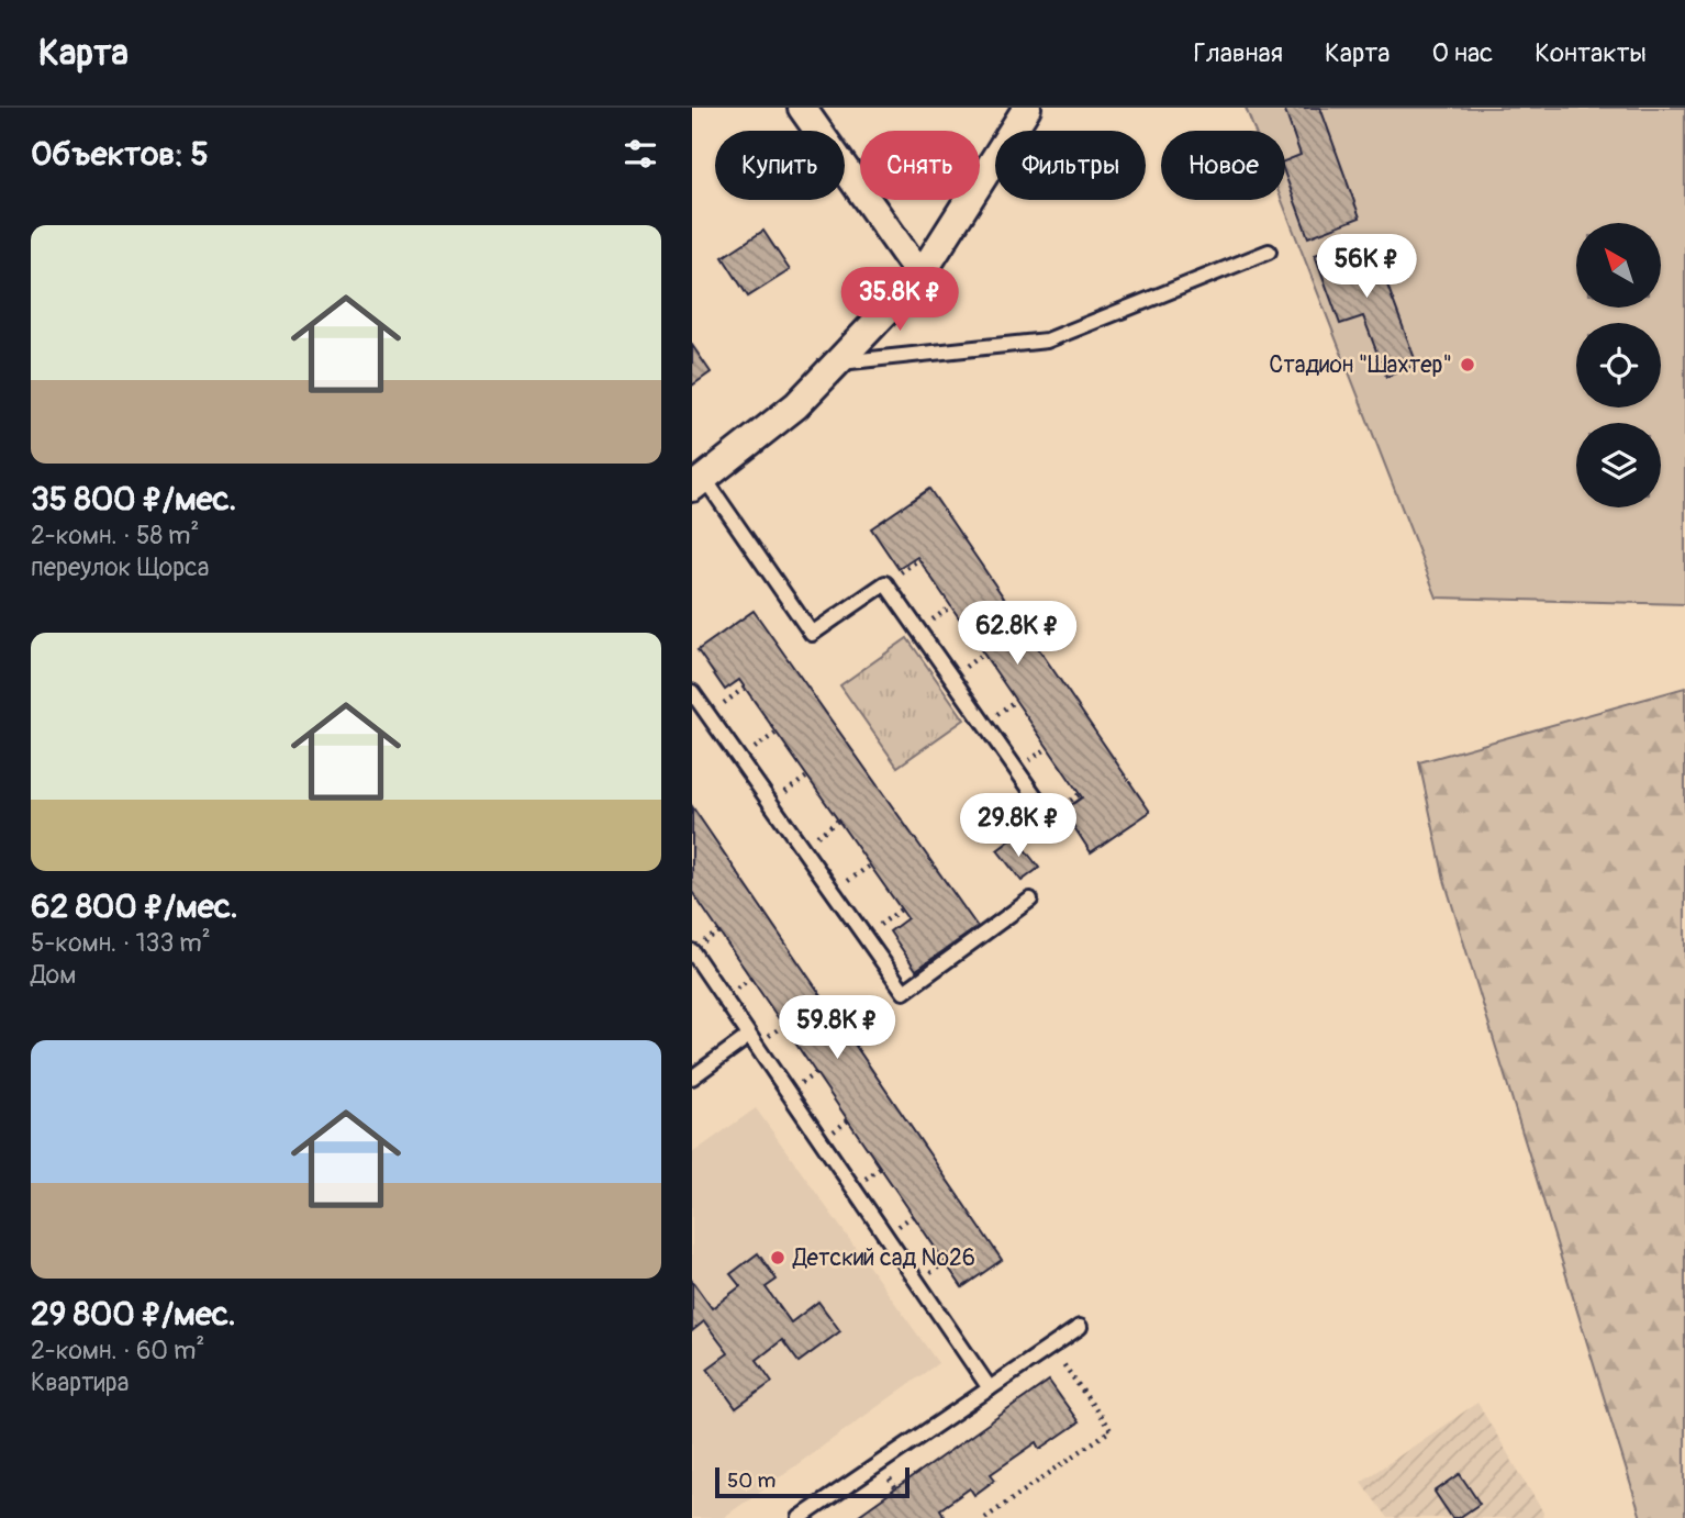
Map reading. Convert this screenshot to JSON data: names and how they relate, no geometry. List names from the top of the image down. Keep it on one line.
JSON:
{"places":["Стадион \"Шахтер\"","Детский сад №26"],"scale_bar":"50 m","north":"top left","page":{"header":"Карта","nav":["Главная","Карта","О нас","Контакты"],"heading":"Объектов: 5","chip":["Купить","Снять","Фильтры","Новое"],"list":[{"name":"35 800 ₽/мес.","note":"2-комн. · 58 m² · переулок Щорса"},{"name":"62 800 ₽/мес.","note":"5-комн. · 133 m² · Дом"},{"name":"29 800 ₽/мес.","note":"2-комн. · 60 m² · Квартира"}],"price":["56K ₽","35.8K ₽","62.8K ₽","29.8K ₽","59.8K ₽"],"scale":"50 m"}}
